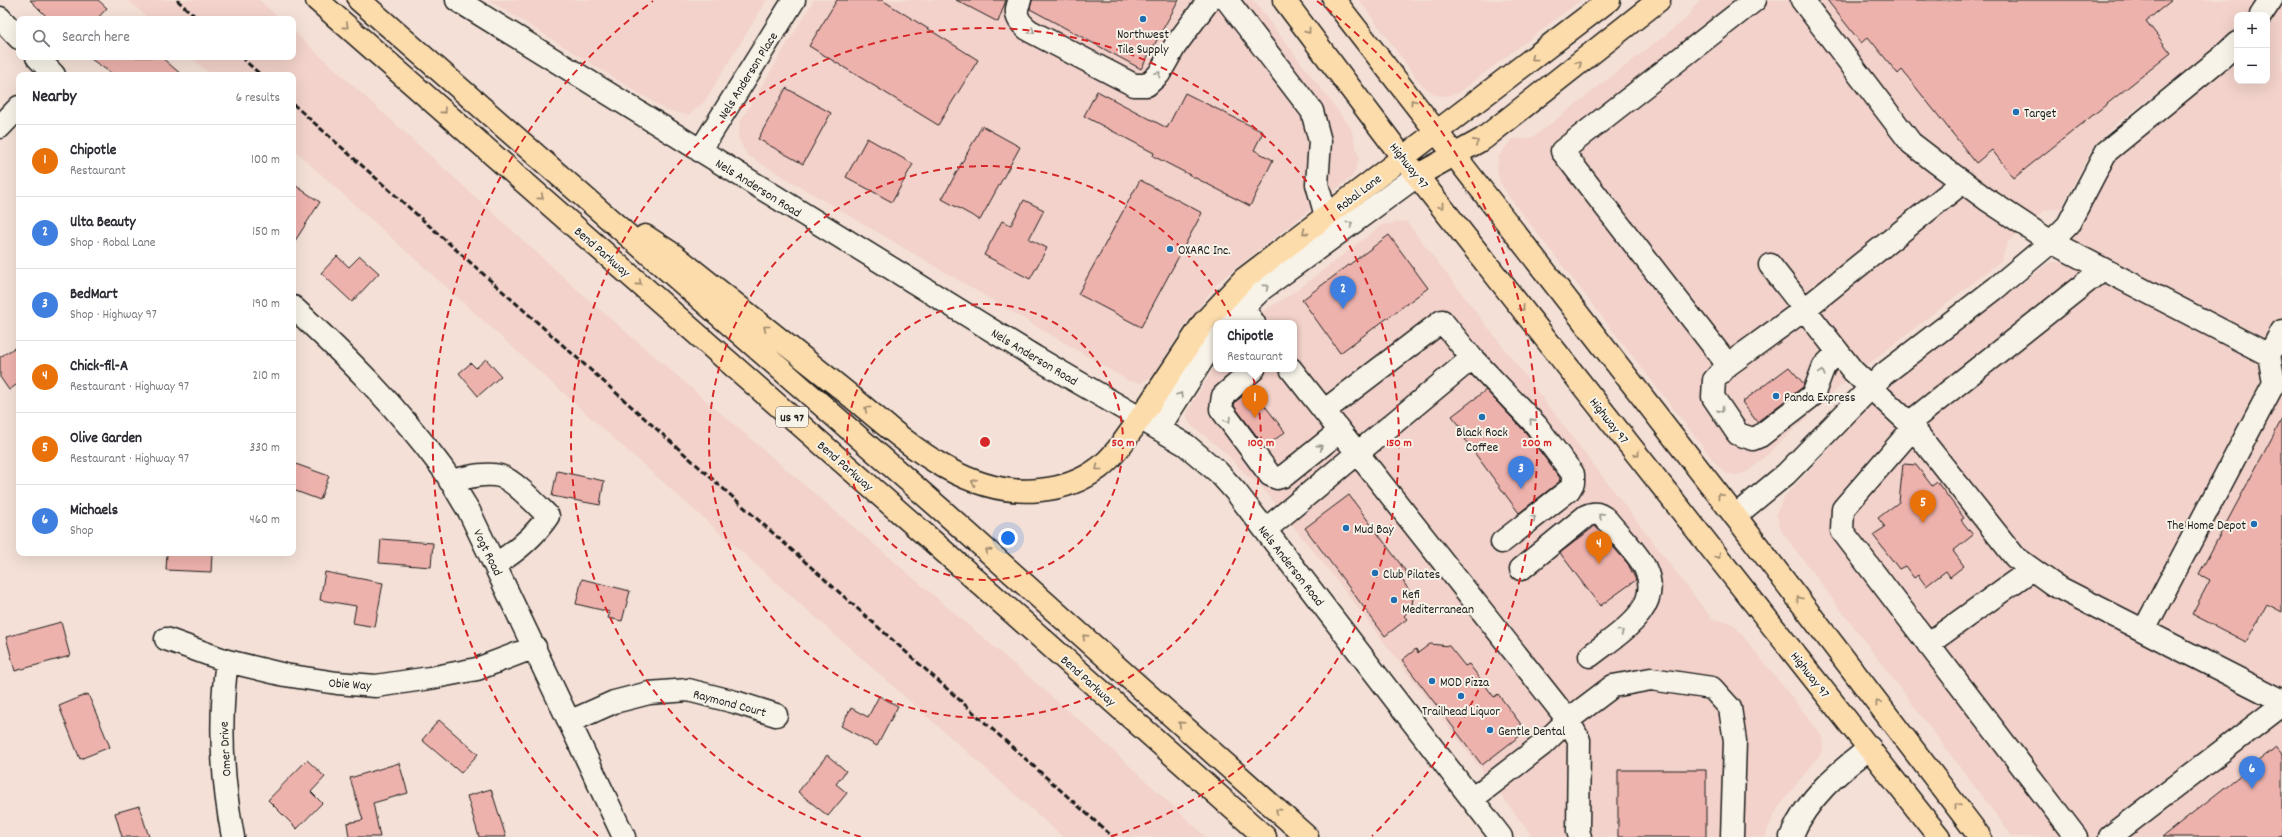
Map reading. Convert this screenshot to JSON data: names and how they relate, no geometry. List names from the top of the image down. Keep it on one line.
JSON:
{"streets":{"main road":["Highway 97","Robal Lane","Bend Parkway","US 97"],"street":["Nels Anderson Place","Nels Anderson Road","Vogt Road","Obie Way","Raymond Court","Omer Drive"]},"crossings":[["Nels Anderson Place","Nels Anderson Road"],["Highway 97","Robal Lane"],["Nels Anderson Road","Robal Lane"],["Robal Lane","US 97"],["Vogt Road","Obie Way"],["Vogt Road","Raymond Court"],["Obie Way","Omer Drive"]],"places":["Northwest Tile Supply","Target","OXARC Inc.","Panda Express","Black Rock Coffee","The Home Depot","Mud Bay","Club Pilates","Kefi Mediterranean","MOD Pizza","Trailhead Liquor","Gentle Dental"],"page":{"map_buttons":["+","−"],"search":"Search here","heading":["Nearby","6 results"],"list":[{"mark":"1","name":"Chipotle","note":"Restaurant","value":"100 m"},{"mark":"2","name":"Ulta Beauty","note":"Shop · Robal Lane","value":"150 m"},{"mark":"3","name":"BedMart","note":"Shop · Highway 97","value":"190 m"},{"mark":"4","name":"Chick-fil-A","note":"Restaurant · Highway 97","value":"210 m"},{"mark":"5","name":"Olive Garden","note":"Restaurant · Highway 97","value":"330 m"},{"mark":"6","name":"Michaels","note":"Shop","value":"460 m"}],"pins":["2","1","3","5","4","6"],"popup":["Chipotle","Restaurant"]},"rings":["50 m","100 m","150 m","200 m"]}
